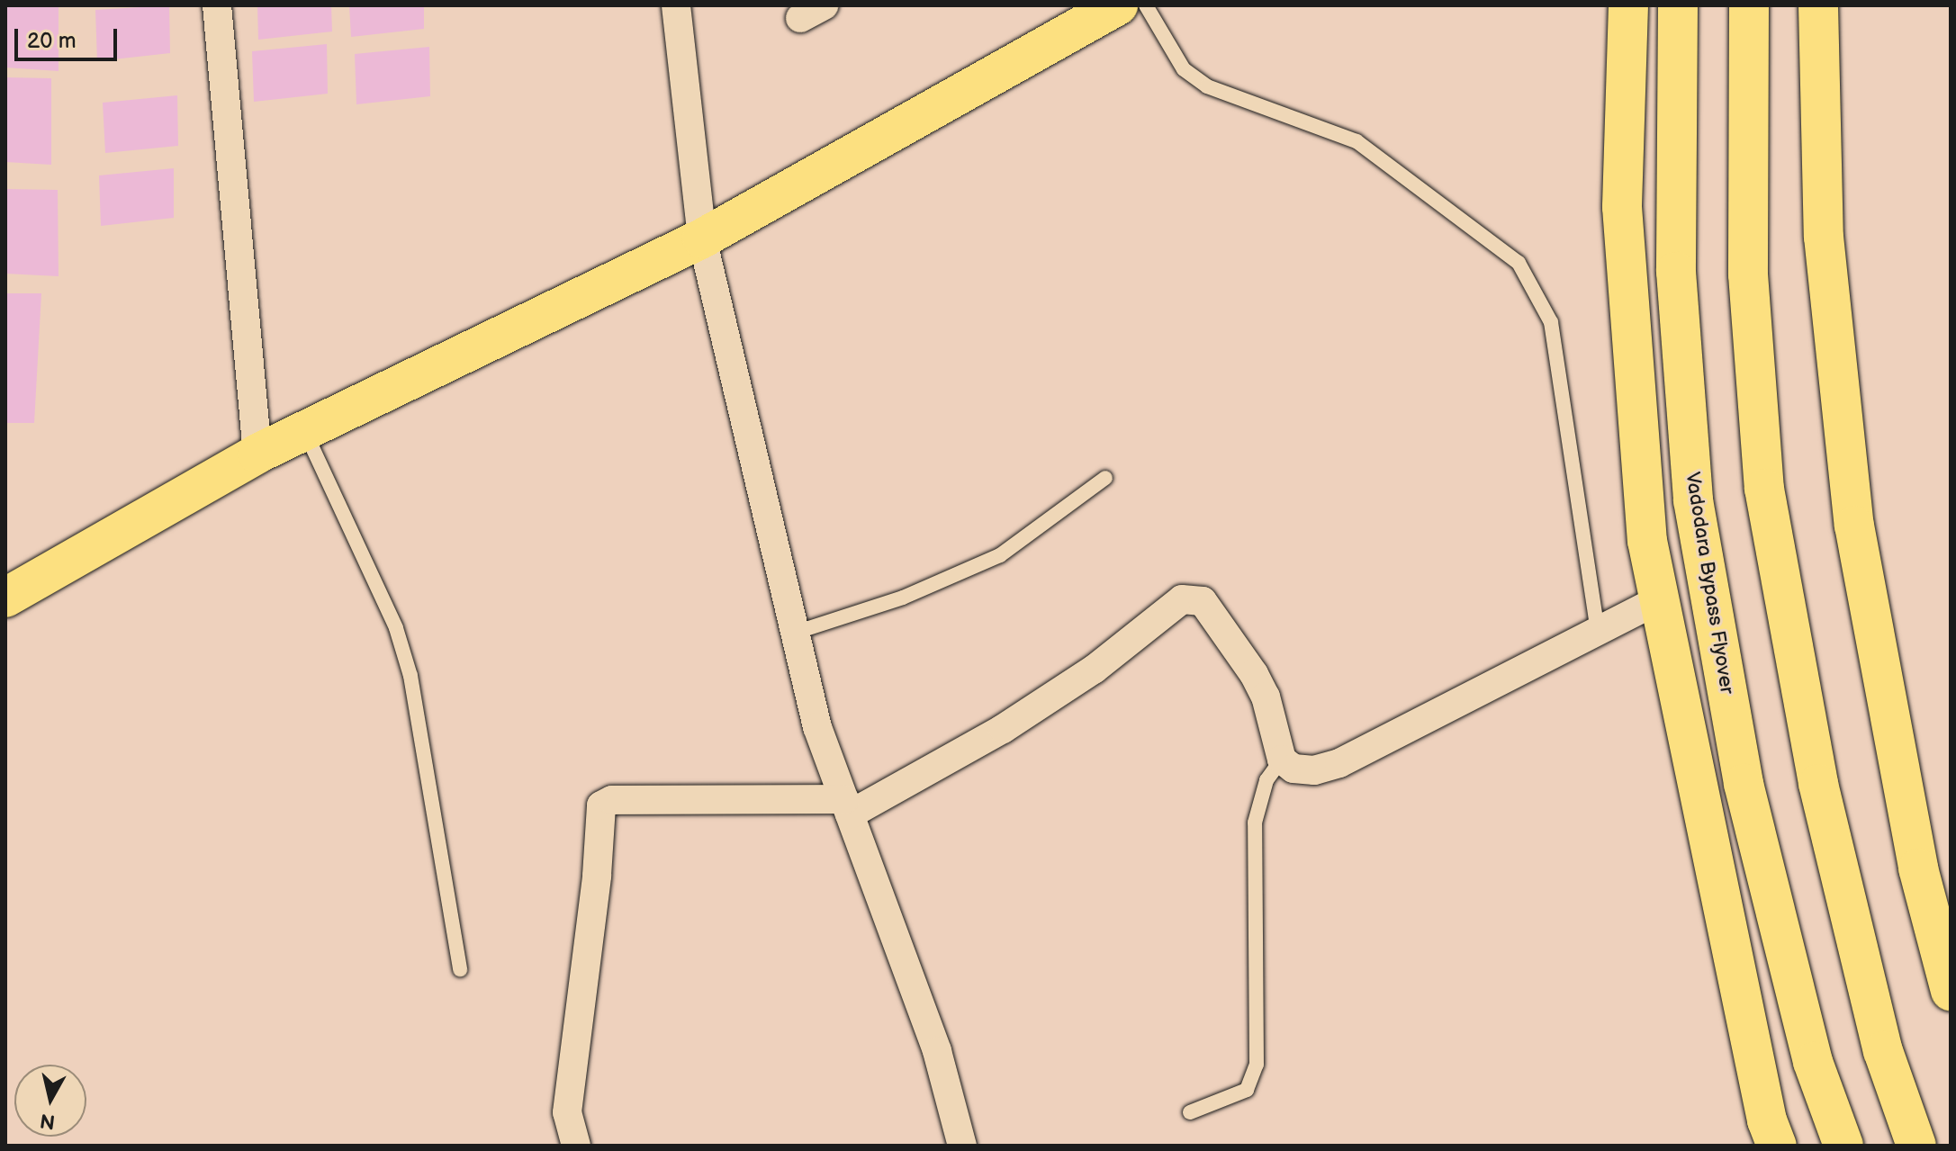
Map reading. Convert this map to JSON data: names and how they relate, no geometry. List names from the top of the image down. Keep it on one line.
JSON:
{"streets":{"main road":["Vadodara Bypass Flyover"]},"scale_bar":"20 m","north":"bottom"}
